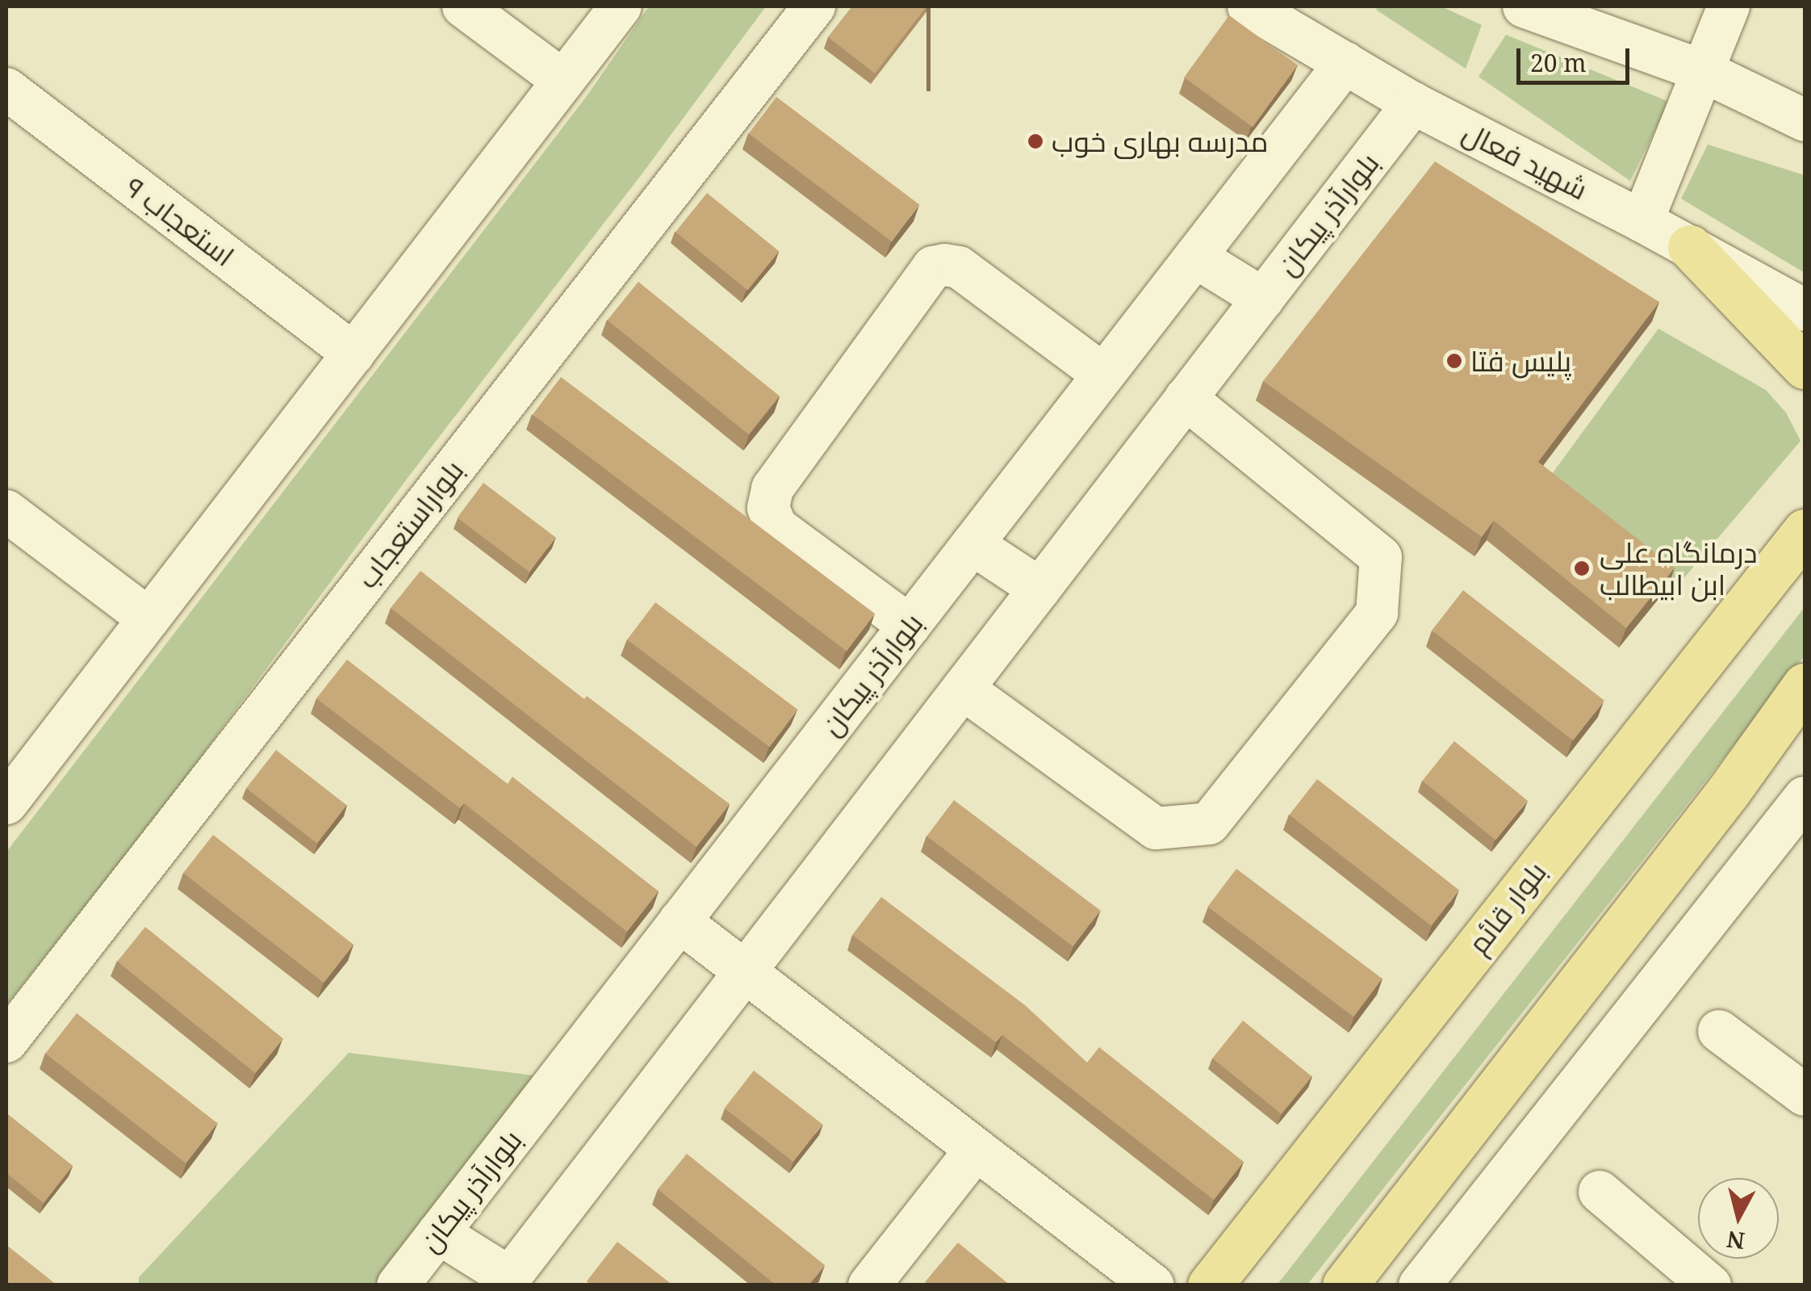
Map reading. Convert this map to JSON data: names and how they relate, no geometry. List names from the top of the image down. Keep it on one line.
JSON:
{"streets":{"main road":["بلوار قائم"],"street":["شهید فعال","بلوارآذر پیکان","استعجاب ۹","بلواراستعجاب"]},"crossings":[["شهید فعال","بلوارآذر پیکان"]],"places":["مدرسه بهاری خوب","پلیس فتا","درمانگاه علی ابن ابیطالب"],"scale_bar":"20 m","north":"bottom"}
